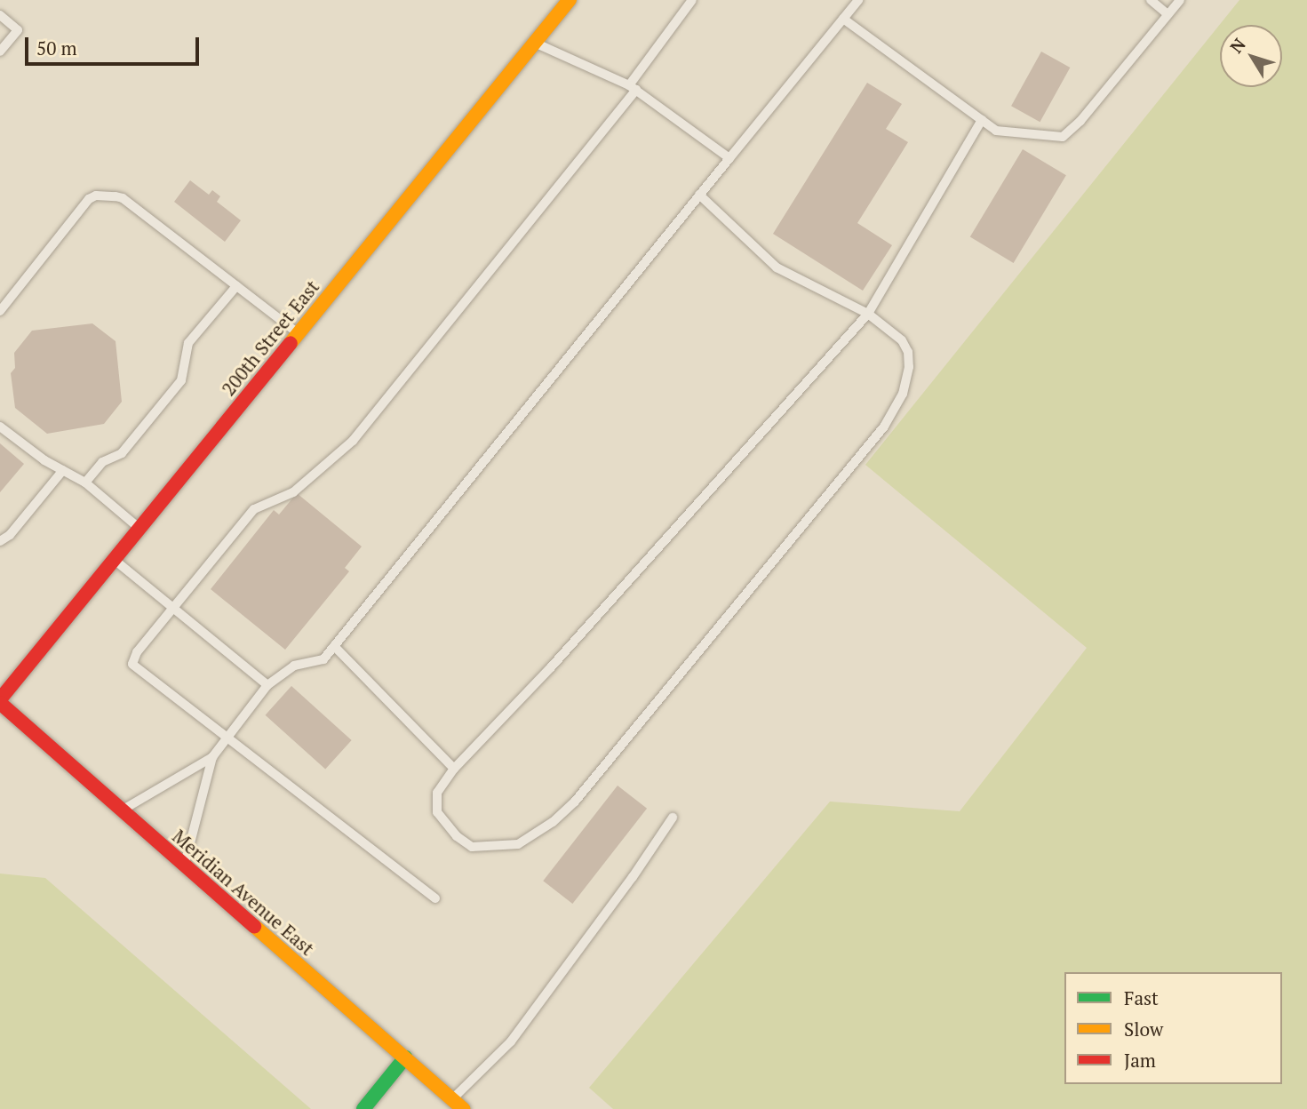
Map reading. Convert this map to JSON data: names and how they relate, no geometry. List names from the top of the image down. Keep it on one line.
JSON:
{"streets":{"street":["200th Street East","Meridian Avenue East"]},"crossings":[["200th Street East","Meridian Avenue East"]],"legend":["Fast","Slow","Jam"],"scale_bar":"50 m","north":"top left"}
